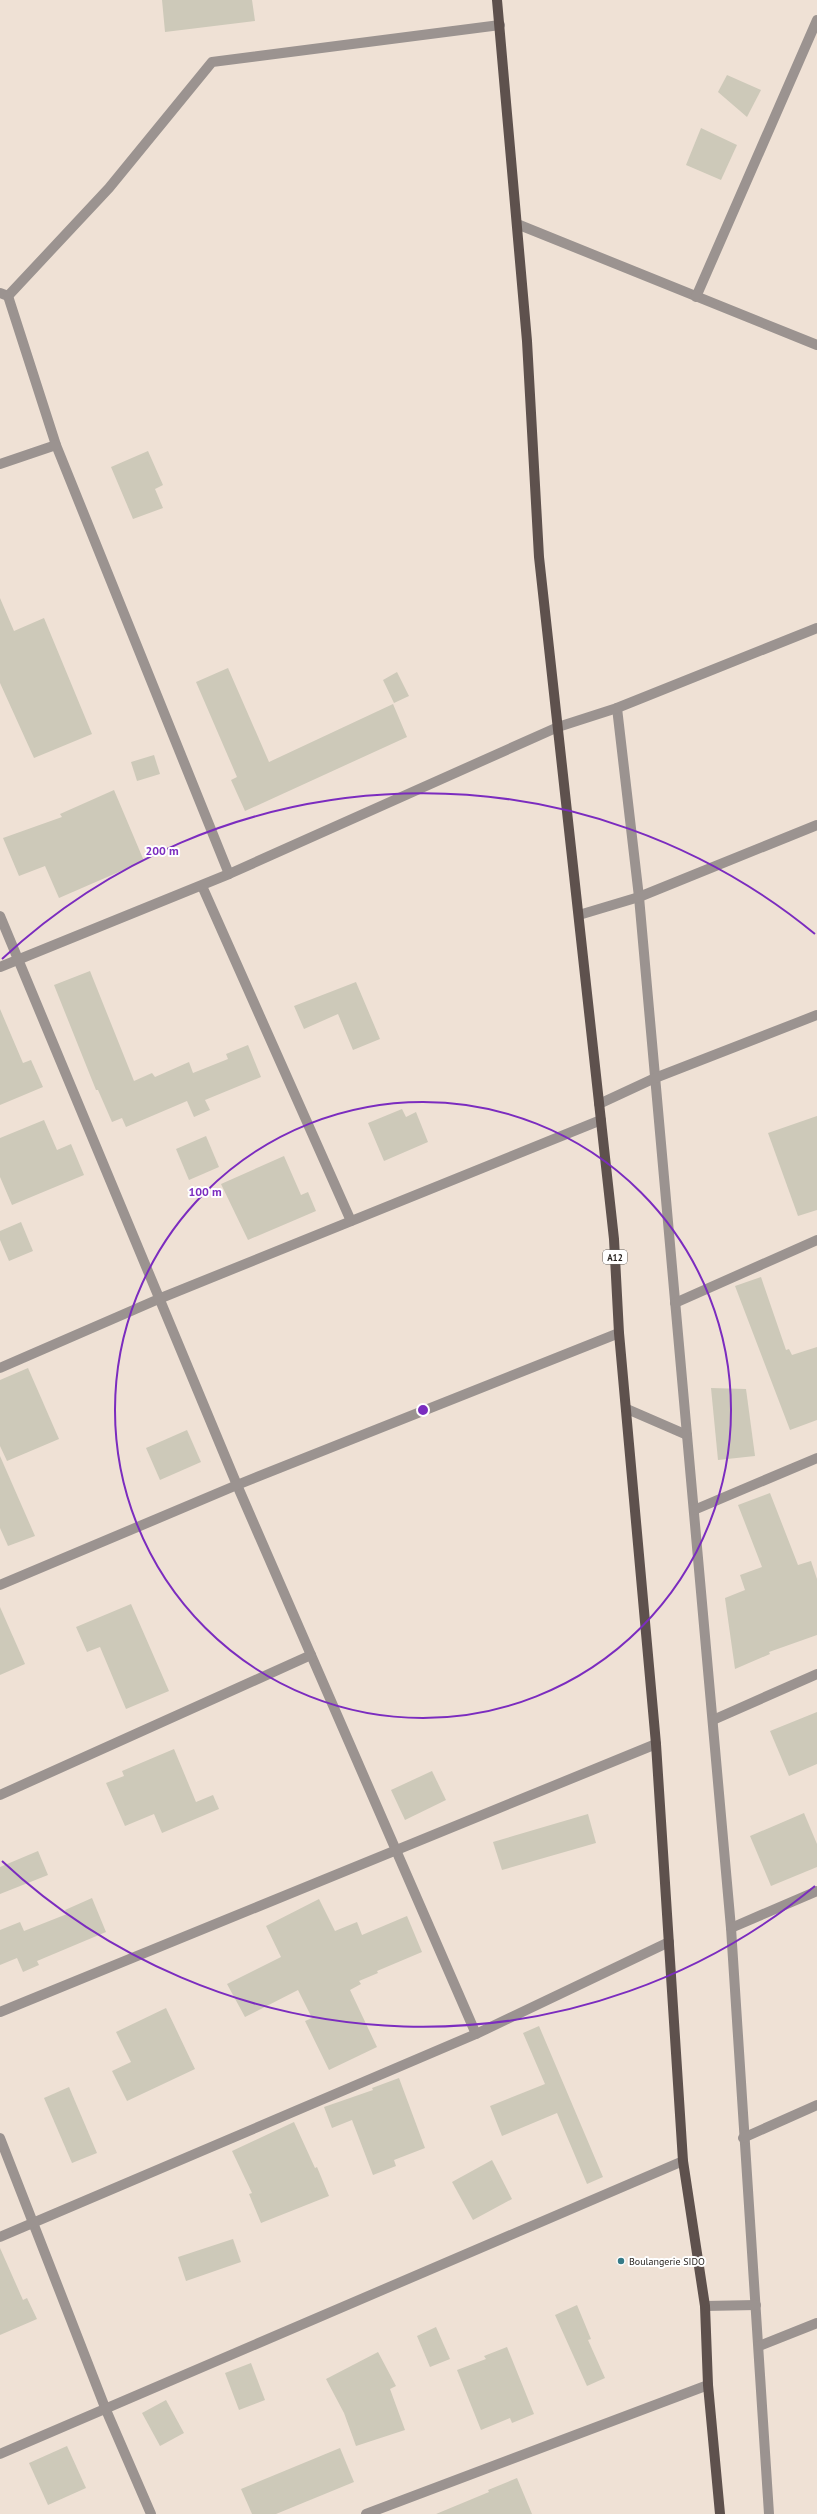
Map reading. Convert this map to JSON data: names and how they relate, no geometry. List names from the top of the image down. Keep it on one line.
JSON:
{"streets":{"main road":["A12"]},"places":["Boulangerie SIDO"],"rings":["200 m","100 m"]}
